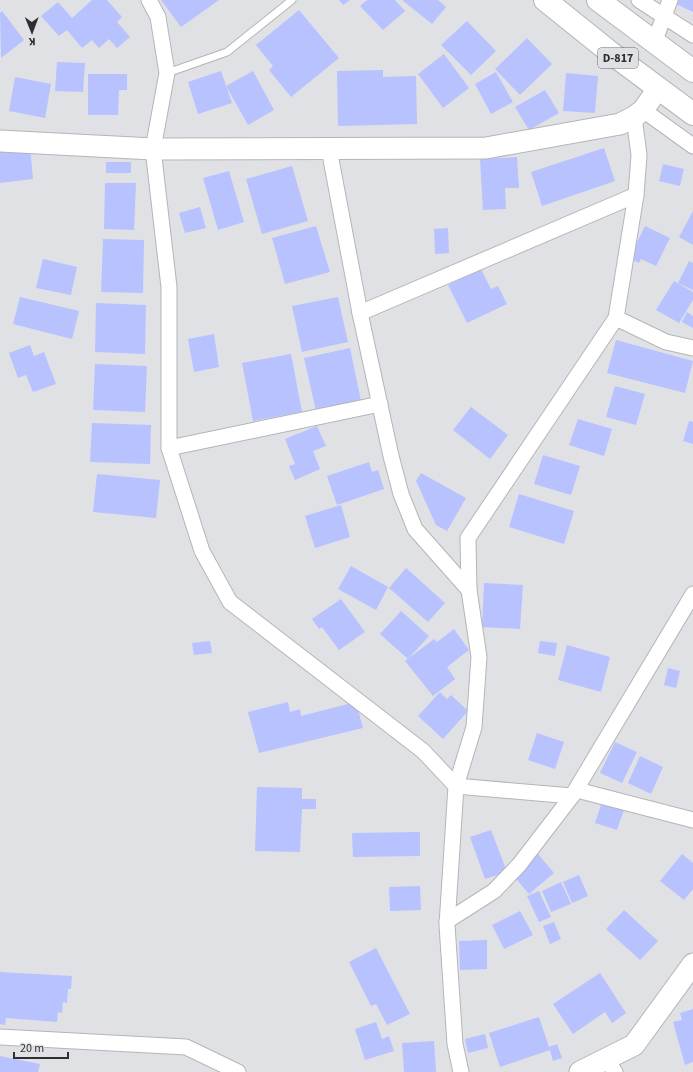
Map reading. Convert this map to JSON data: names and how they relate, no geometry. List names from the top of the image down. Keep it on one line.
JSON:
{"streets":{"highway":["D-817"]},"scale_bar":"20 m","north":"bottom"}
